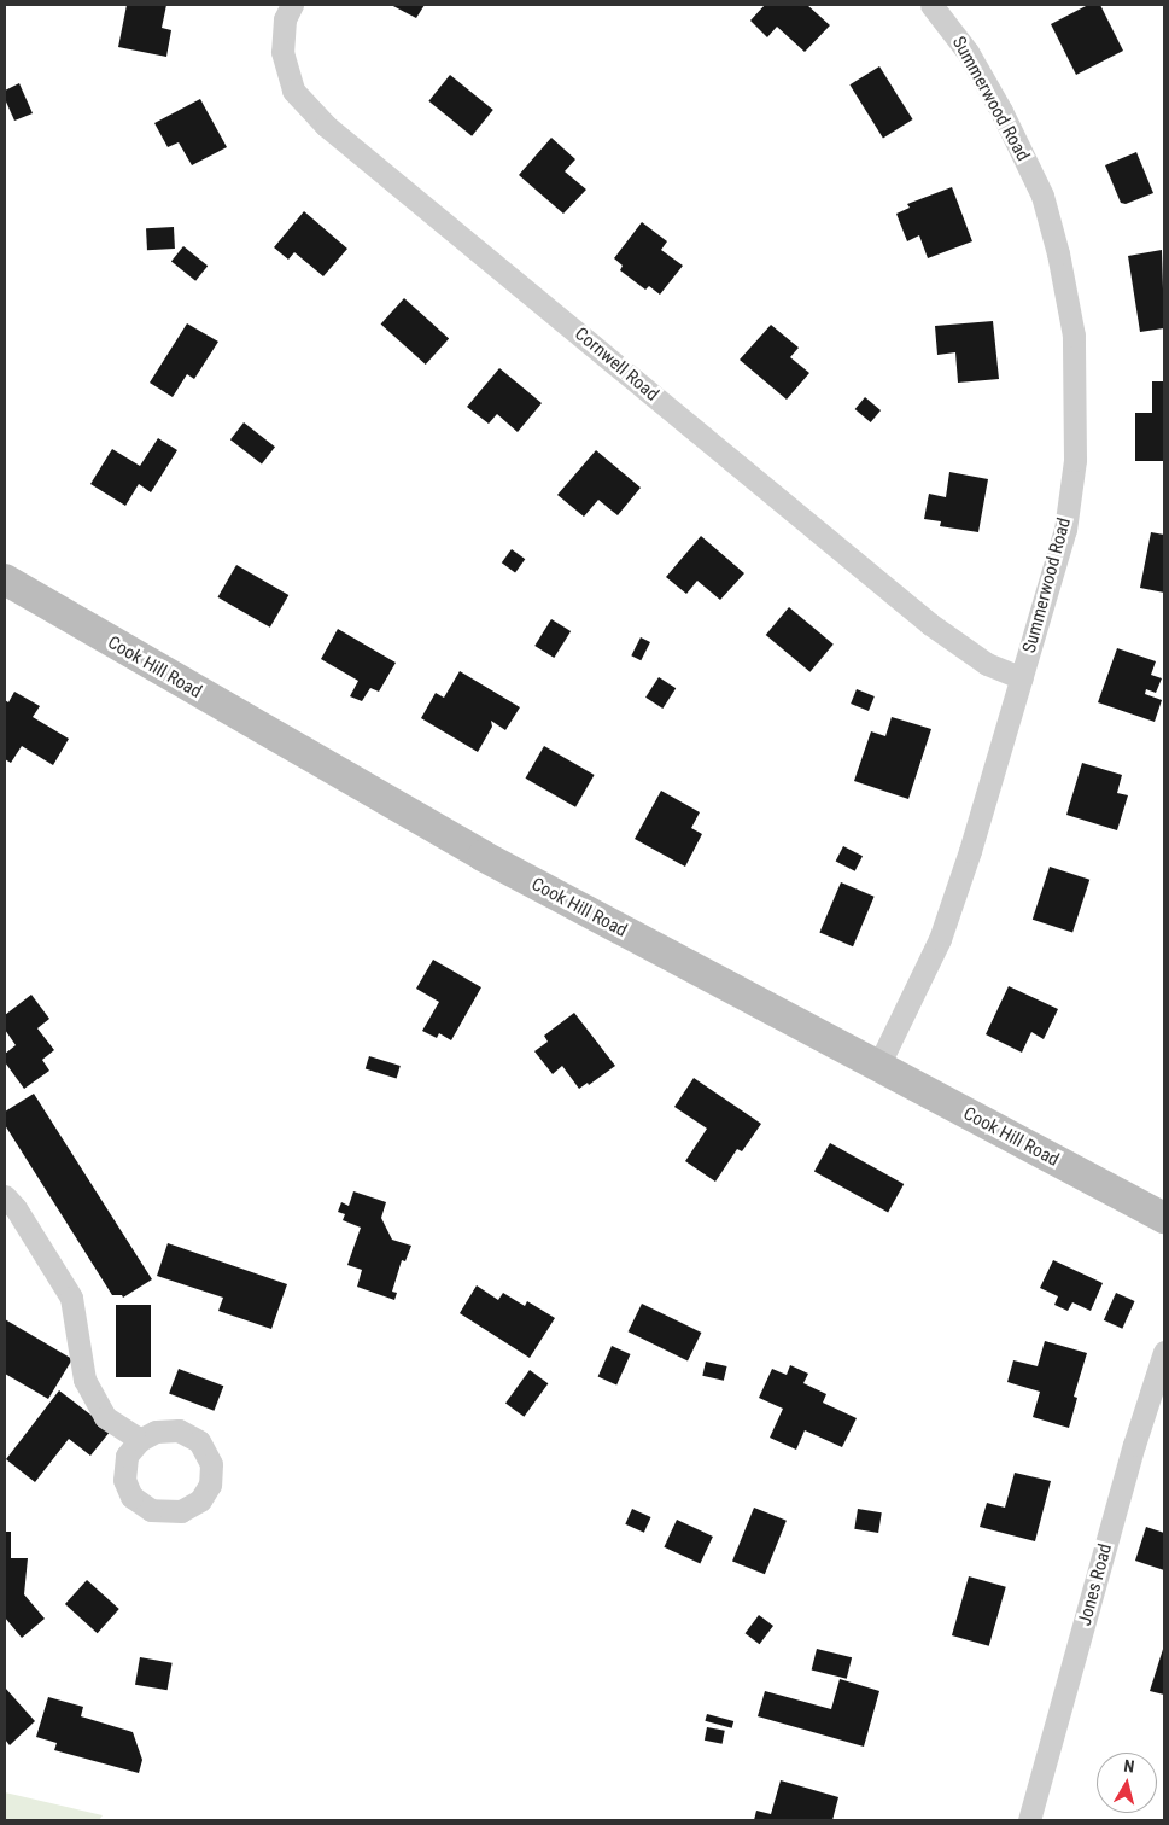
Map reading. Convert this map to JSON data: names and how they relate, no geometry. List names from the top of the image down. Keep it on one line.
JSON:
{"streets":{"street":["Summerwood Road","Cornwell Road","Cook Hill Road","Jones Road"]},"crossings":[["Summerwood Road","Cornwell Road"],["Summerwood Road","Cook Hill Road"]],"north":"top"}
